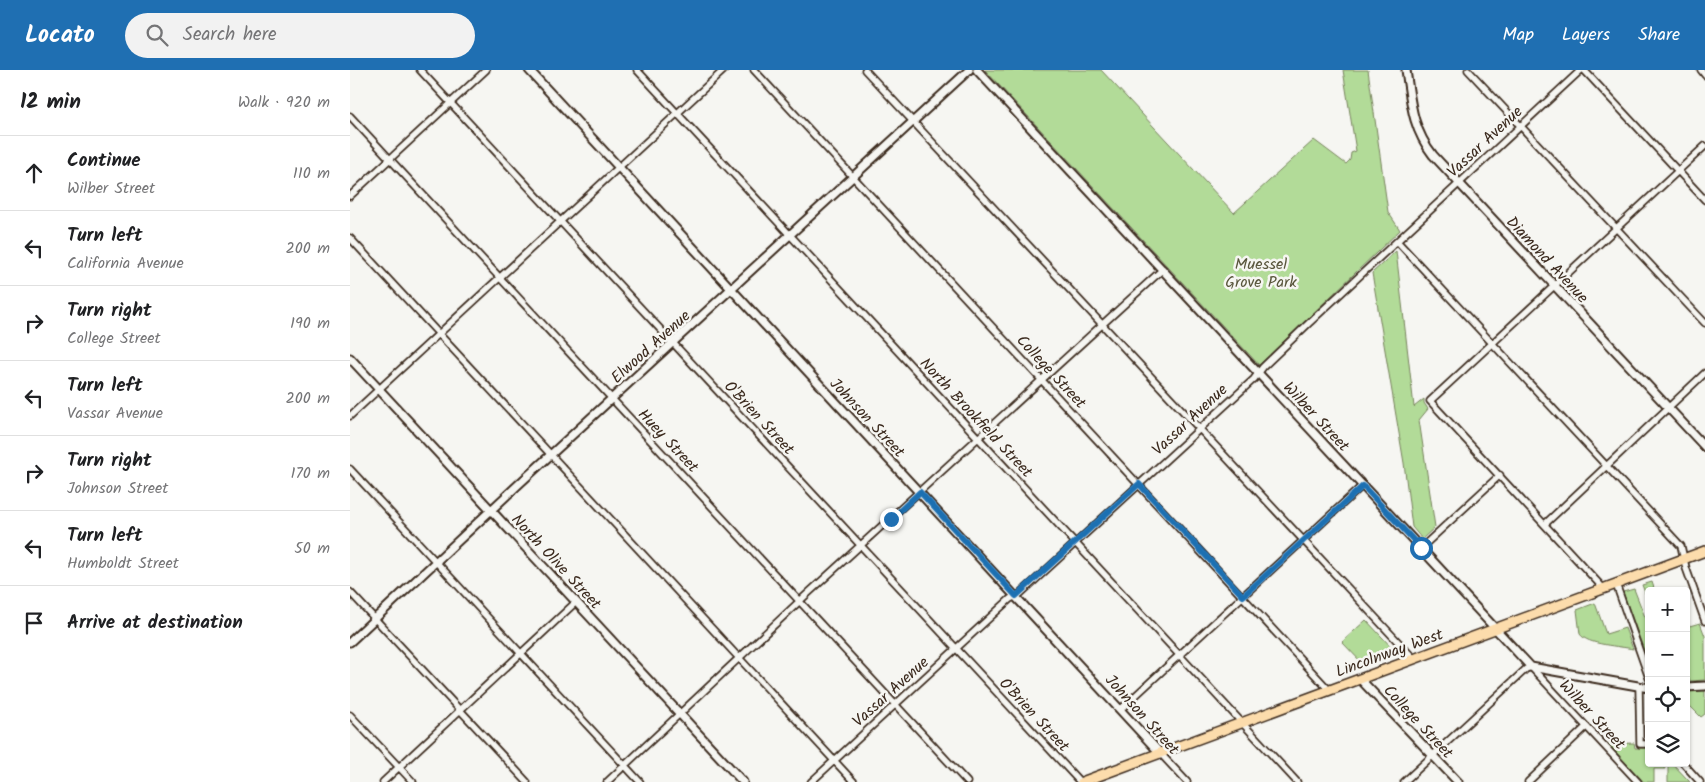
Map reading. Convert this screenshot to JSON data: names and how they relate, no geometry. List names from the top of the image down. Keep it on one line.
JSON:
{"streets":{"main road":["Lincolnway West"],"street":["Vassar Avenue","Diamond Avenue","Elwood Avenue","College Street","Wilber Street","O'Brien Street","Johnson Street","North Brookfield Street","Huey Street","North Olive Street"]},"crossings":[["Vassar Avenue","Diamond Avenue"],["Vassar Avenue","College Street"],["Vassar Avenue","Wilber Street"],["Vassar Avenue","O'Brien Street"],["Vassar Avenue","Johnson Street"],["Vassar Avenue","North Brookfield Street"],["Vassar Avenue","Huey Street"],["Elwood Avenue","College Street"],["Elwood Avenue","O'Brien Street"],["Elwood Avenue","Johnson Street"],["Elwood Avenue","North Brookfield Street"],["Elwood Avenue","Huey Street"],["Elwood Avenue","North Olive Street"],["College Street","Lincolnway West"],["Wilber Street","Lincolnway West"],["O'Brien Street","Lincolnway West"],["Johnson Street","Lincolnway West"],["North Brookfield Street","Lincolnway West"]],"parks":["Muessel Grove Park"],"page":{"header":"Locato","search":"Search here","nav":["Map","Layers","Share"],"heading":["12 min","Walk · 920 m"],"list":[["Continue","Wilber Street","110 m"],["Turn left","California Avenue","200 m"],["Turn right","College Street","190 m"],["Turn left","Vassar Avenue","200 m"],["Turn right","Johnson Street","170 m"],["Turn left","Humboldt Street","50 m"],"Arrive at destination"],"map_buttons":["+","−"]}}
